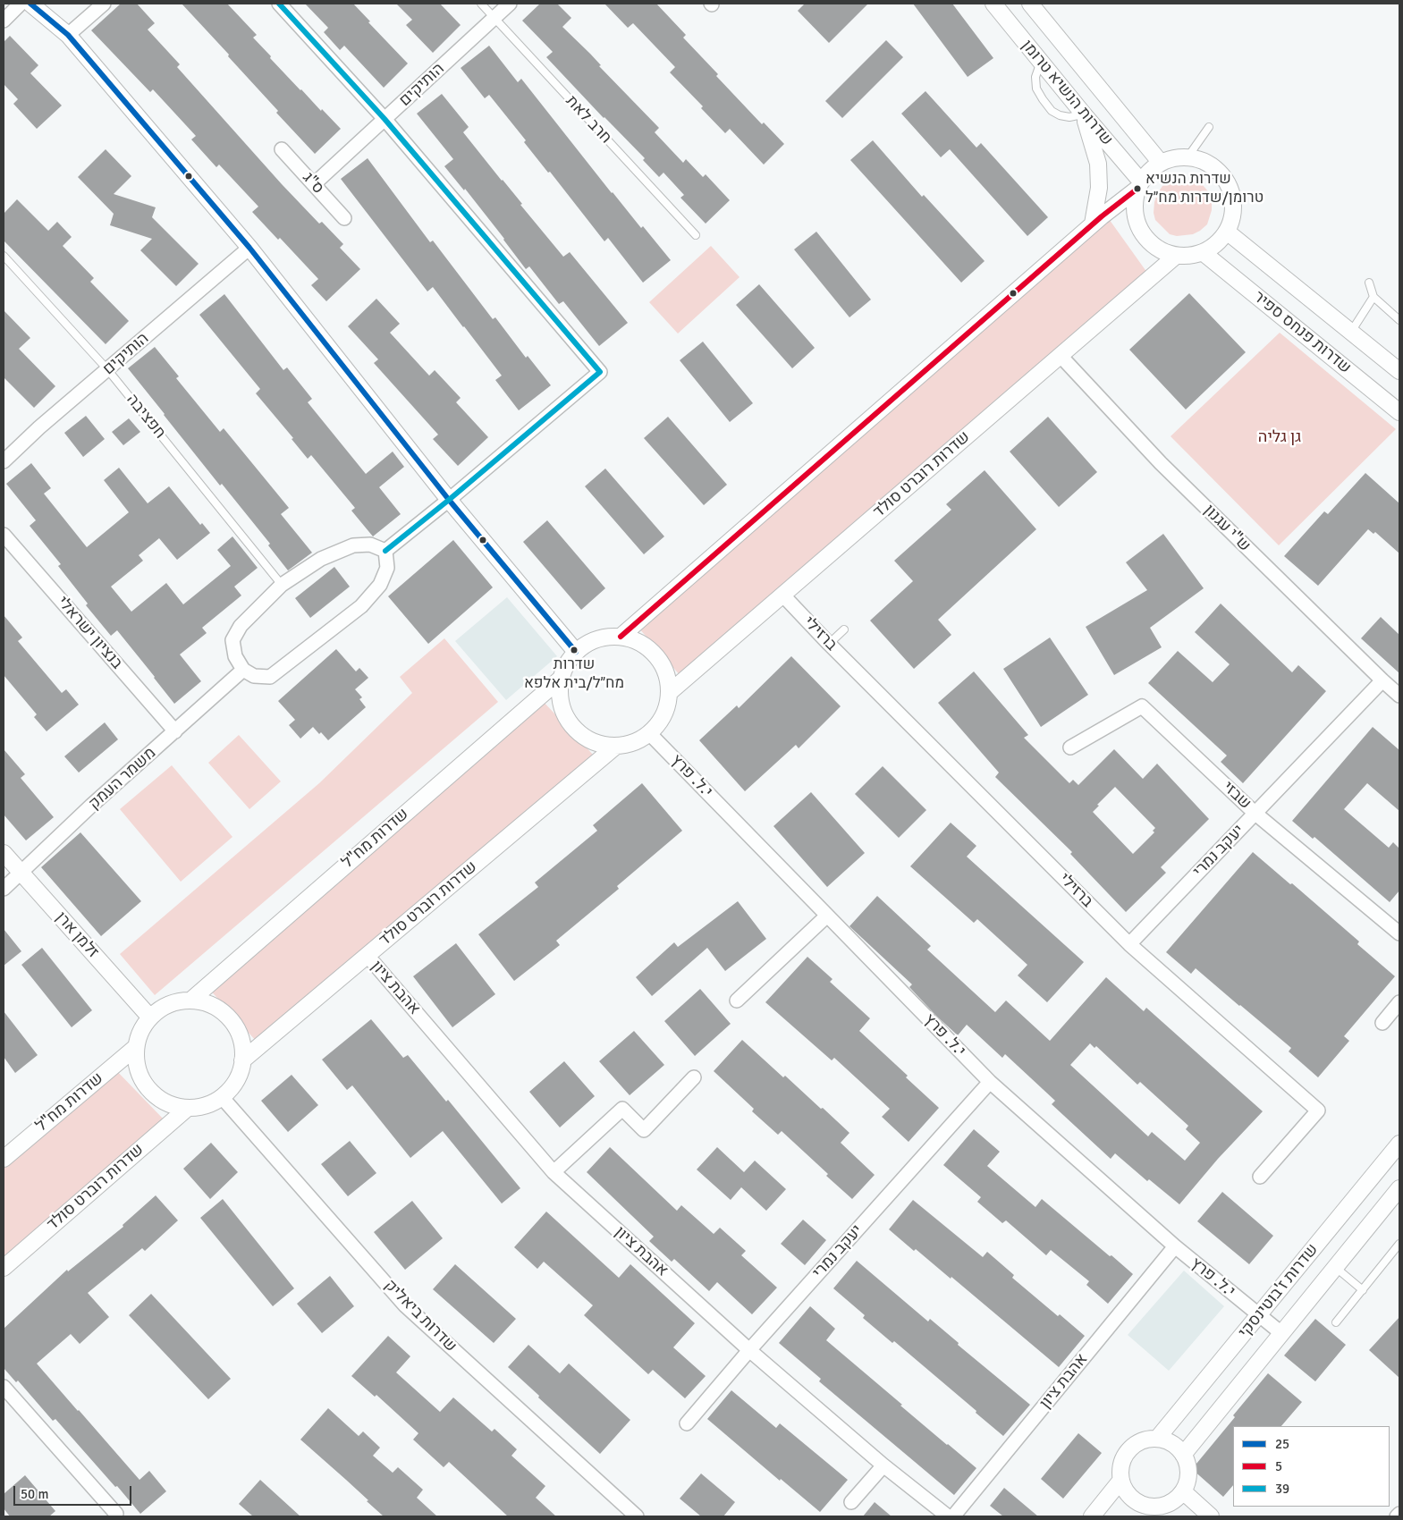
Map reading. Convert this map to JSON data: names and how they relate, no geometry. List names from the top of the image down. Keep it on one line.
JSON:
{"streets":{"street":["הותיקים","שדרות הנשיא טרומן","ס\"ג","שדרות פנחס ספיר","שדרות רוברט סולד","ש\"י עגנון","בנציון ישראלי","ברזילי","י.ל. פרץ","משמר העמק","שבזי","שדרות מח\"ל","יעקב נמרי","זלמן ארן","אהבת ציון","שדרות ז'בוטינסקי","שדרות ביאליק"],"lane":["חרב לאת","חפציבה"]},"crossings":[["הותיקים","חרב לאת"],["הותיקים","ס\"ג"],["הותיקים","חפציבה"],["שדרות הנשיא טרומן","שדרות פנחס ספיר"],["שדרות הנשיא טרומן","שדרות רוברט סולד"],["שדרות פנחס ספיר","שדרות רוברט סולד"],["שדרות רוברט סולד","ש\"י עגנון"],["שדרות רוברט סולד","ברזילי"],["שדרות רוברט סולד","י.ל. פרץ"],["שדרות רוברט סולד","שדרות מח\"ל"],["שדרות רוברט סולד","זלמן ארן"],["שדרות רוברט סולד","אהבת ציון"],["שדרות רוברט סולד","שדרות ביאליק"],["ש\"י עגנון","יעקב נמרי"],["בנציון ישראלי","משמר העמק"],["ברזילי","יעקב נמרי"],["י.ל. פרץ","שדרות מח\"ל"],["י.ל. פרץ","יעקב נמרי"],["י.ל. פרץ","אהבת ציון"],["י.ל. פרץ","שדרות ז'בוטינסקי"],["משמר העמק","זלמן ארן"],["שבזי","יעקב נמרי"],["שדרות מח\"ל","זלמן ארן"],["שדרות מח\"ל","שדרות ביאליק"],["יעקב נמרי","אהבת ציון"],["זלמן ארן","שדרות ביאליק"]],"parks":["גן גליה"],"places":["שדרות הנשיא טרומן/שדרות מח״ל","שדרות מח״ל/בית אלפא"],"lines":["transit line 25","transit line 39","transit line 5"],"legend":["25","5","39"],"scale_bar":"50 m"}
